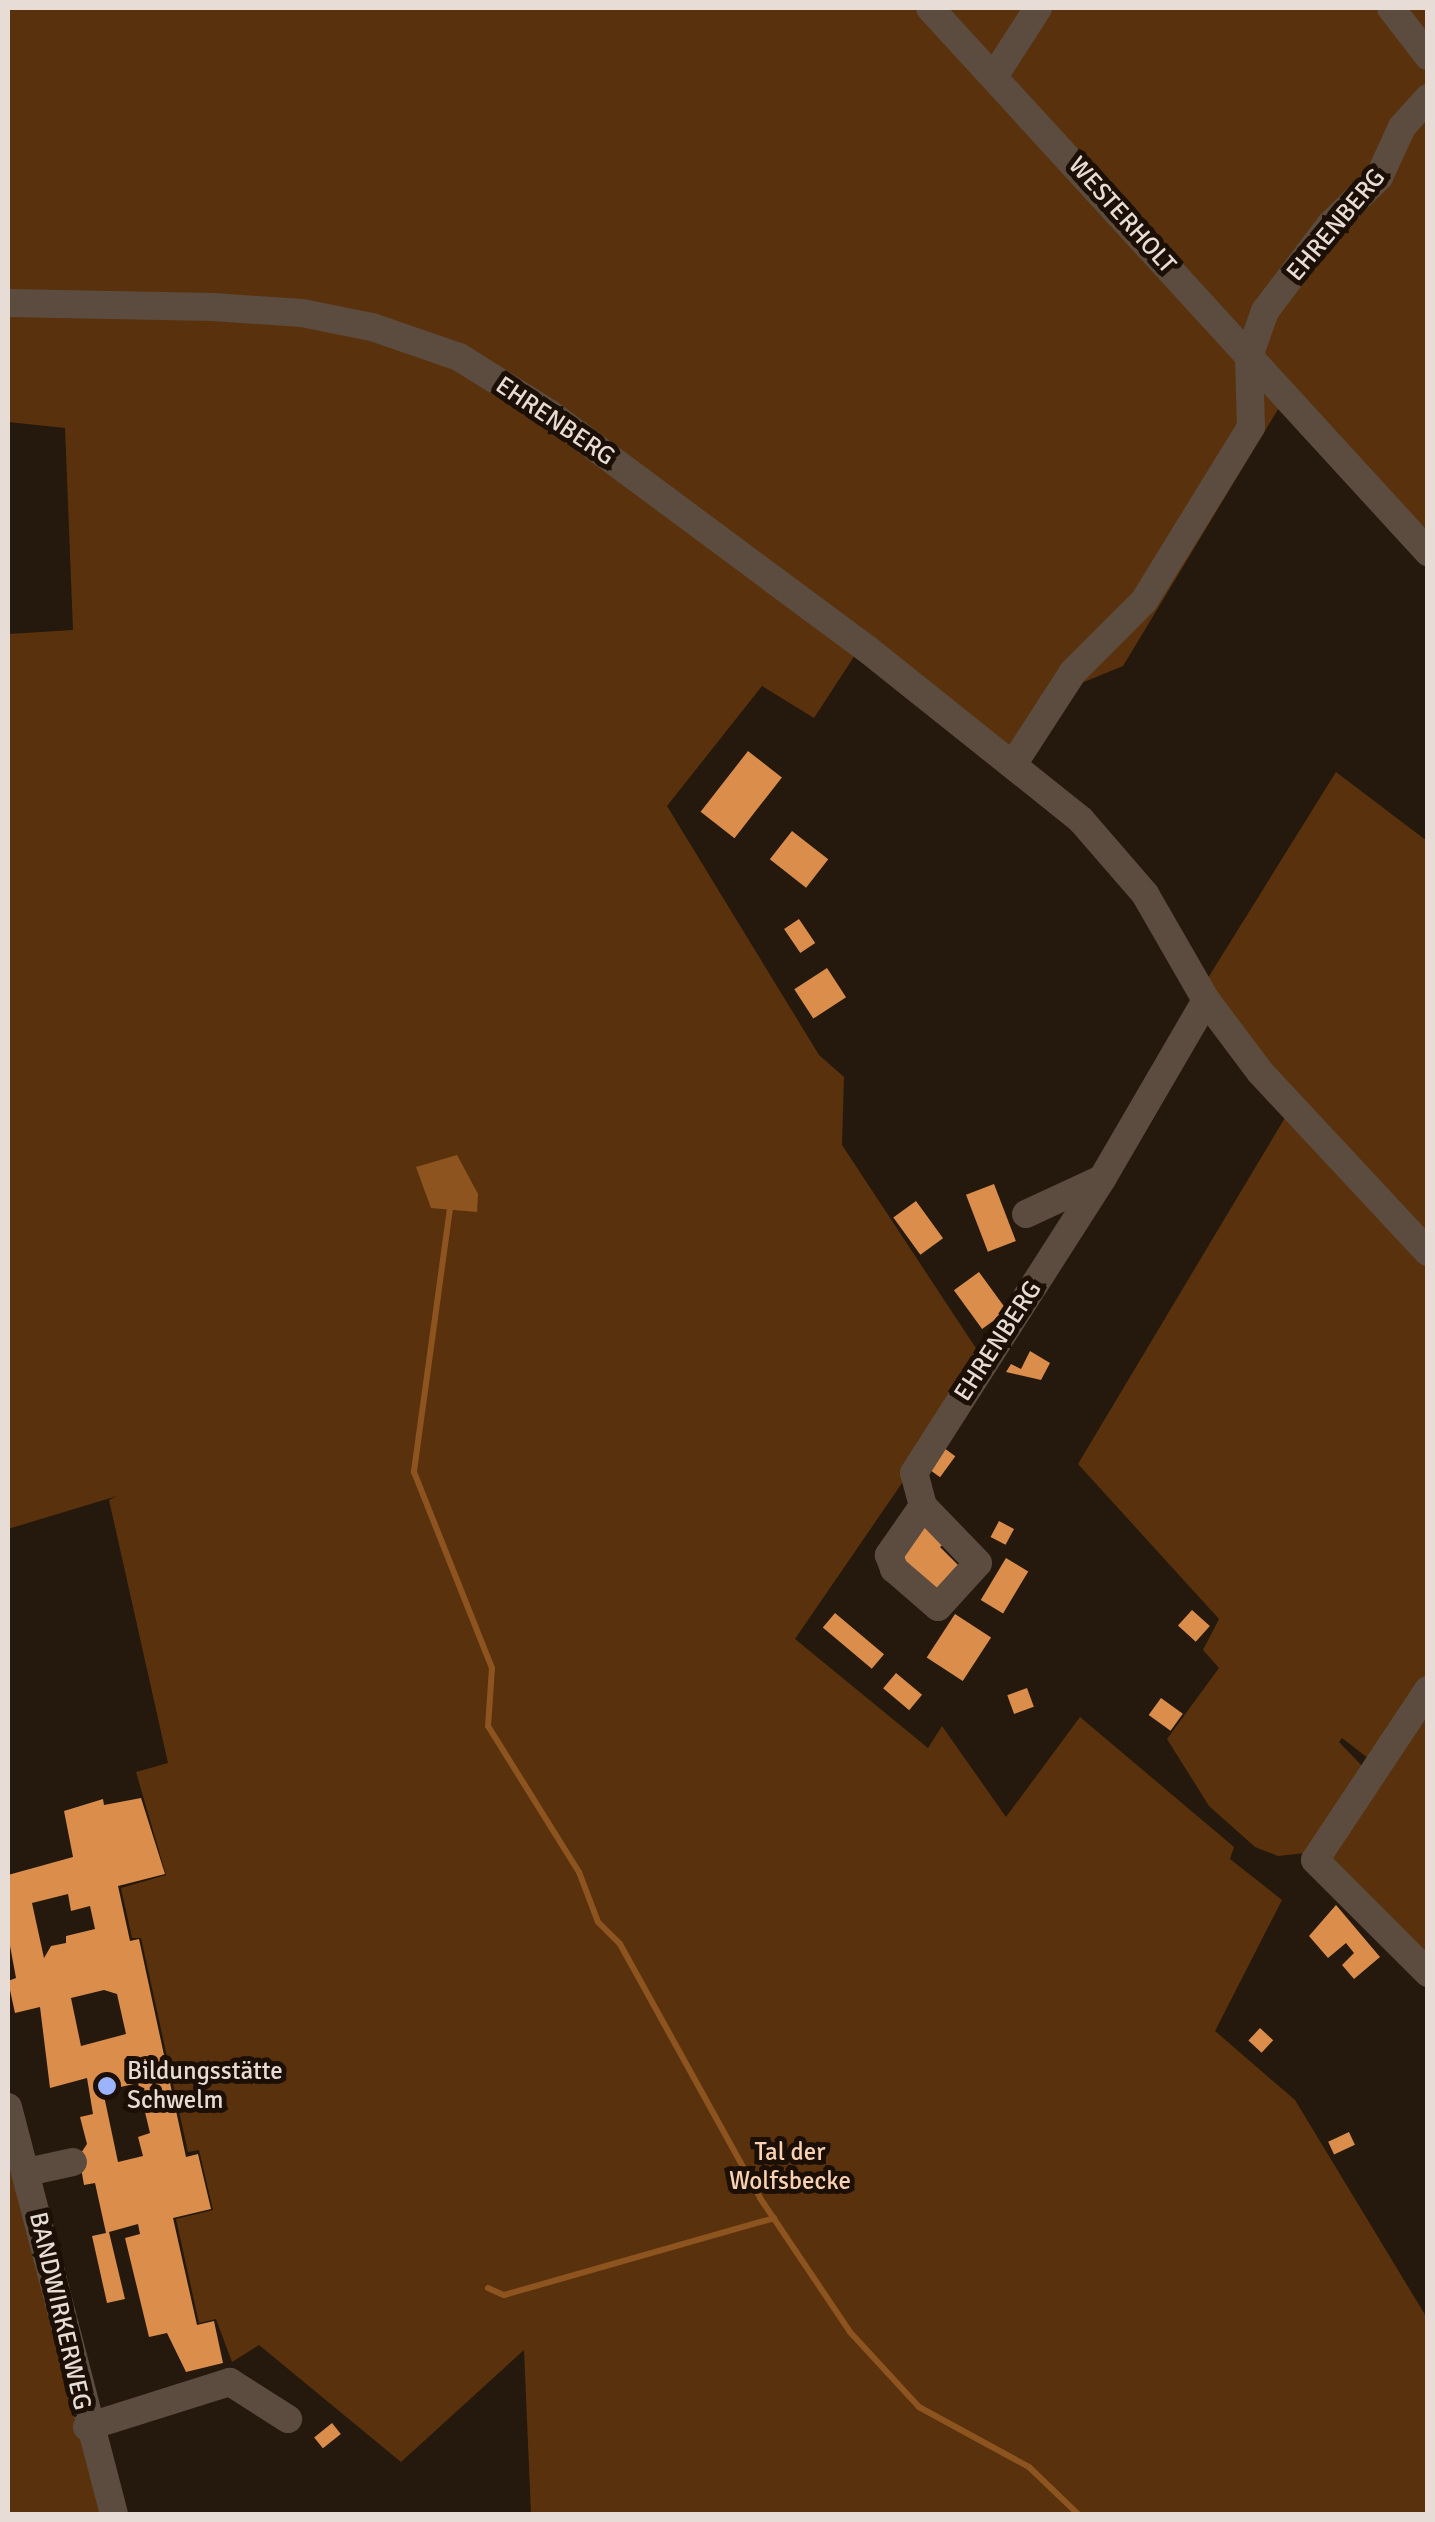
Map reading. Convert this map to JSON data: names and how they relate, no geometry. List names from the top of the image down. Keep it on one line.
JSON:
{"streets":{"street":["WESTERHOLT","EHRENBERG","BANDWIRKERWEG"]},"crossings":[["WESTERHOLT","EHRENBERG"]],"parks":["Tal der Wolfsbecke"],"places":["Bildungsstätte Schwelm"]}
